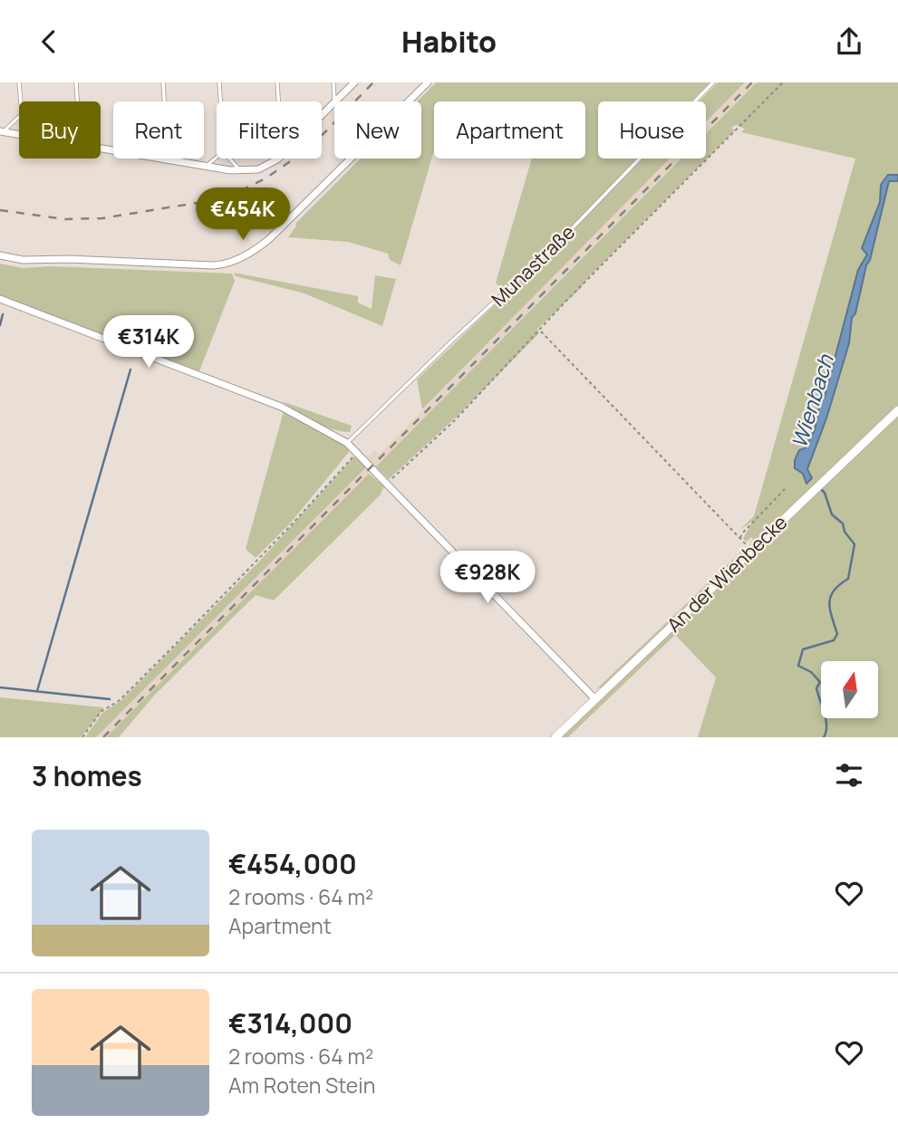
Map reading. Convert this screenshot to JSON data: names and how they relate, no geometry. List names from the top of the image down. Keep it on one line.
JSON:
{"streets":{"street":["An der Wienbecke"],"lane":["Munastraße"]},"water":["Wienbach"],"north":"top","page":{"header":"Habito","chip":["Buy","Rent","Filters","New","Apartment","House"],"price":["€454K","€314K","€928K"],"heading":"3 homes","list":[{"name":"€454,000","note":"2 rooms · 64 m² · Apartment"},{"name":"€314,000","note":"2 rooms · 64 m² · Am Roten Stein"}]}}
